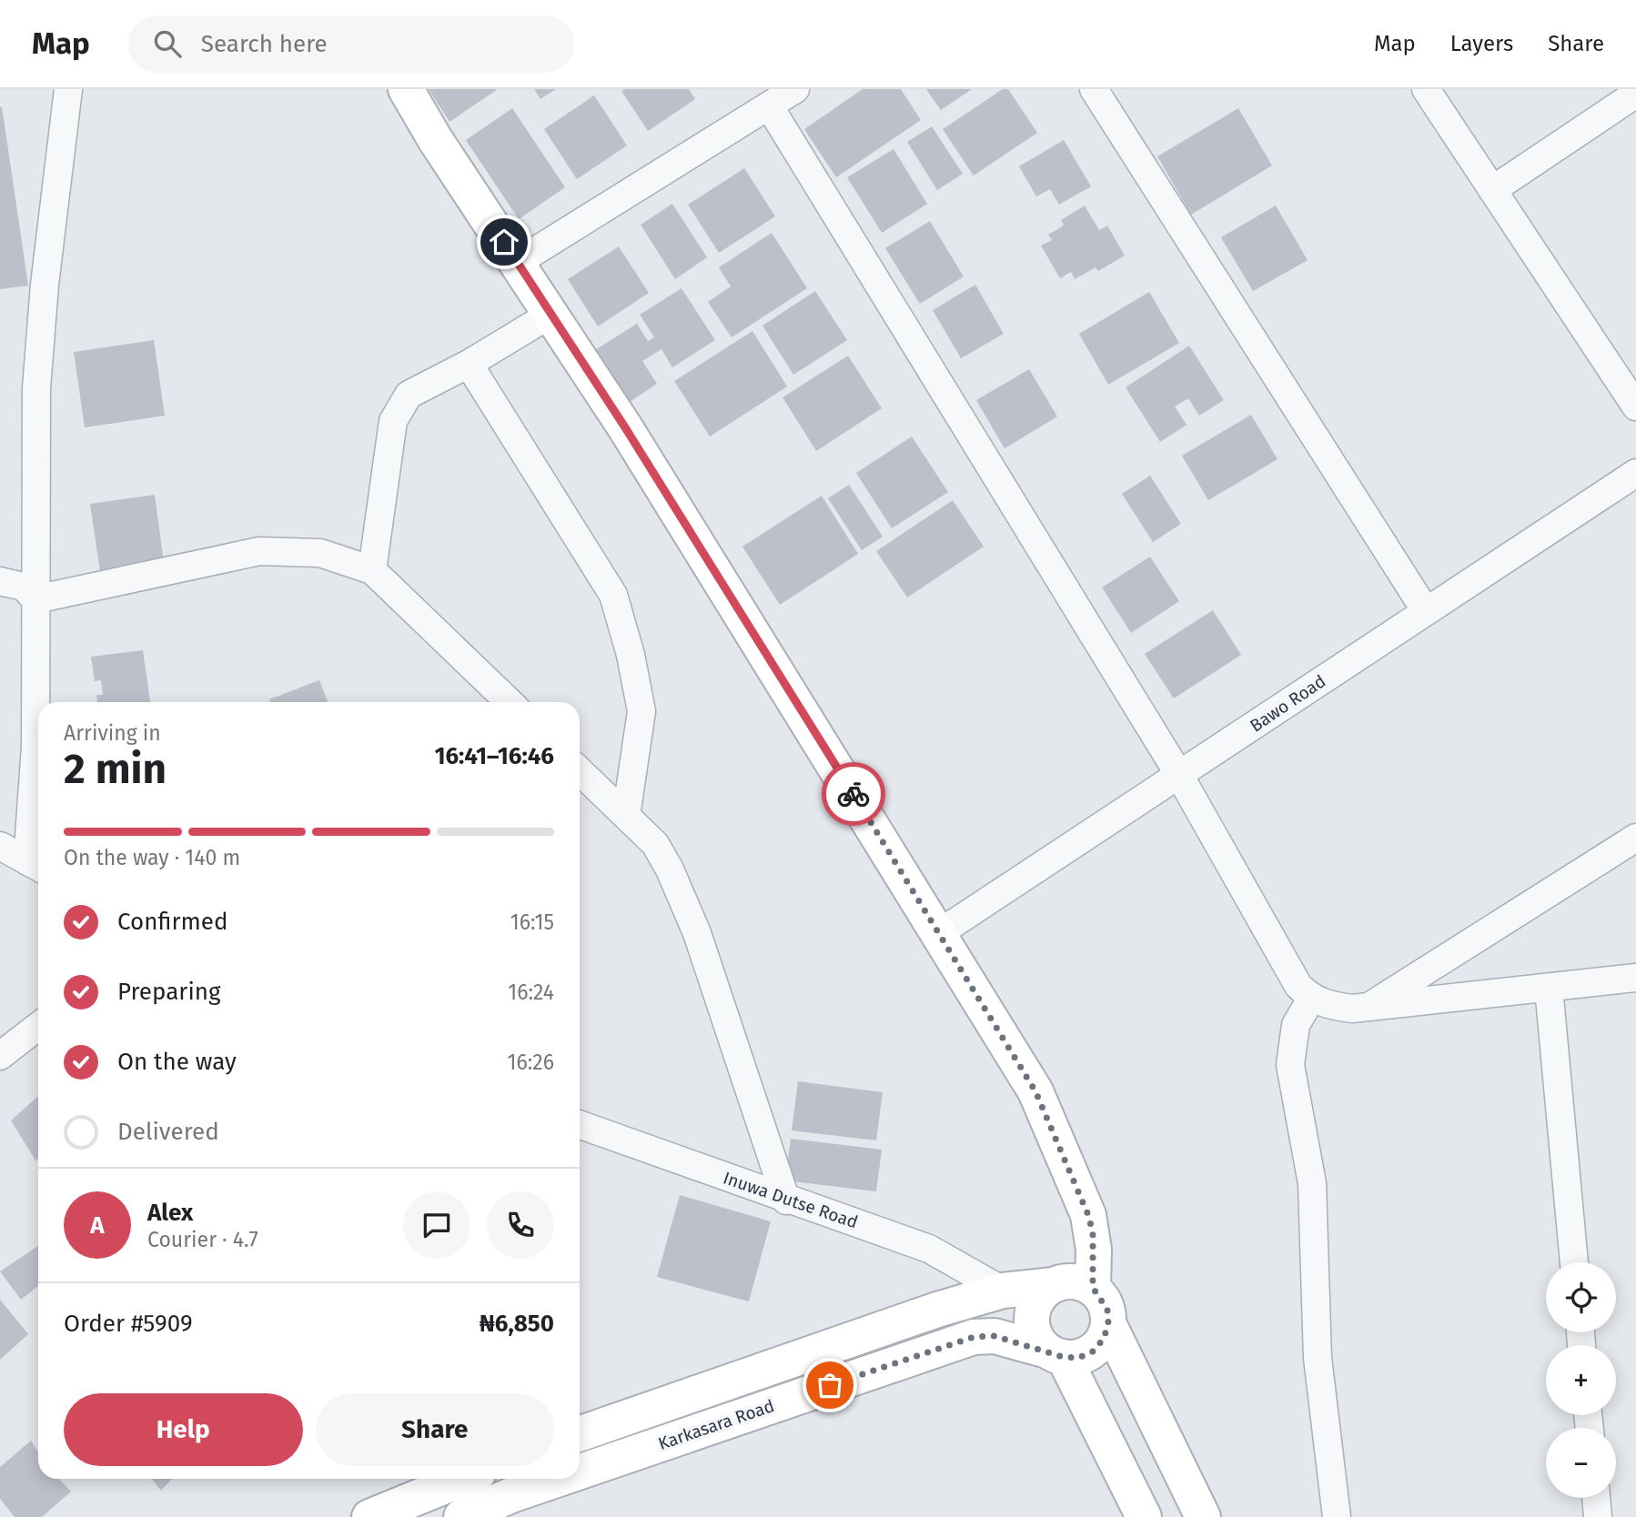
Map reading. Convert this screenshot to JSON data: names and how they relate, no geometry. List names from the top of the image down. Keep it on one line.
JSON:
{"streets":{"main road":["Karkasara Road"],"street":["Bawo Road","Inuwa Dutse Road"]},"crossings":[["Inuwa Dutse Road","Karkasara Road"]],"page":{"header":"Map","search":"Search here","nav":["Map","Layers","Share"],"heading":["2 min","Arriving in","16:41–16:46"],"panel":["Alex","Courier · 4.7","Order #5909","₦6,850"],"bar":"On the way · 140 m","list":[["Confirmed","16:15"],["Preparing","16:24"],["On the way","16:26"],"Delivered"],"round":"A","map_buttons":["+","−"],"buttons":["Help","Share"]}}
